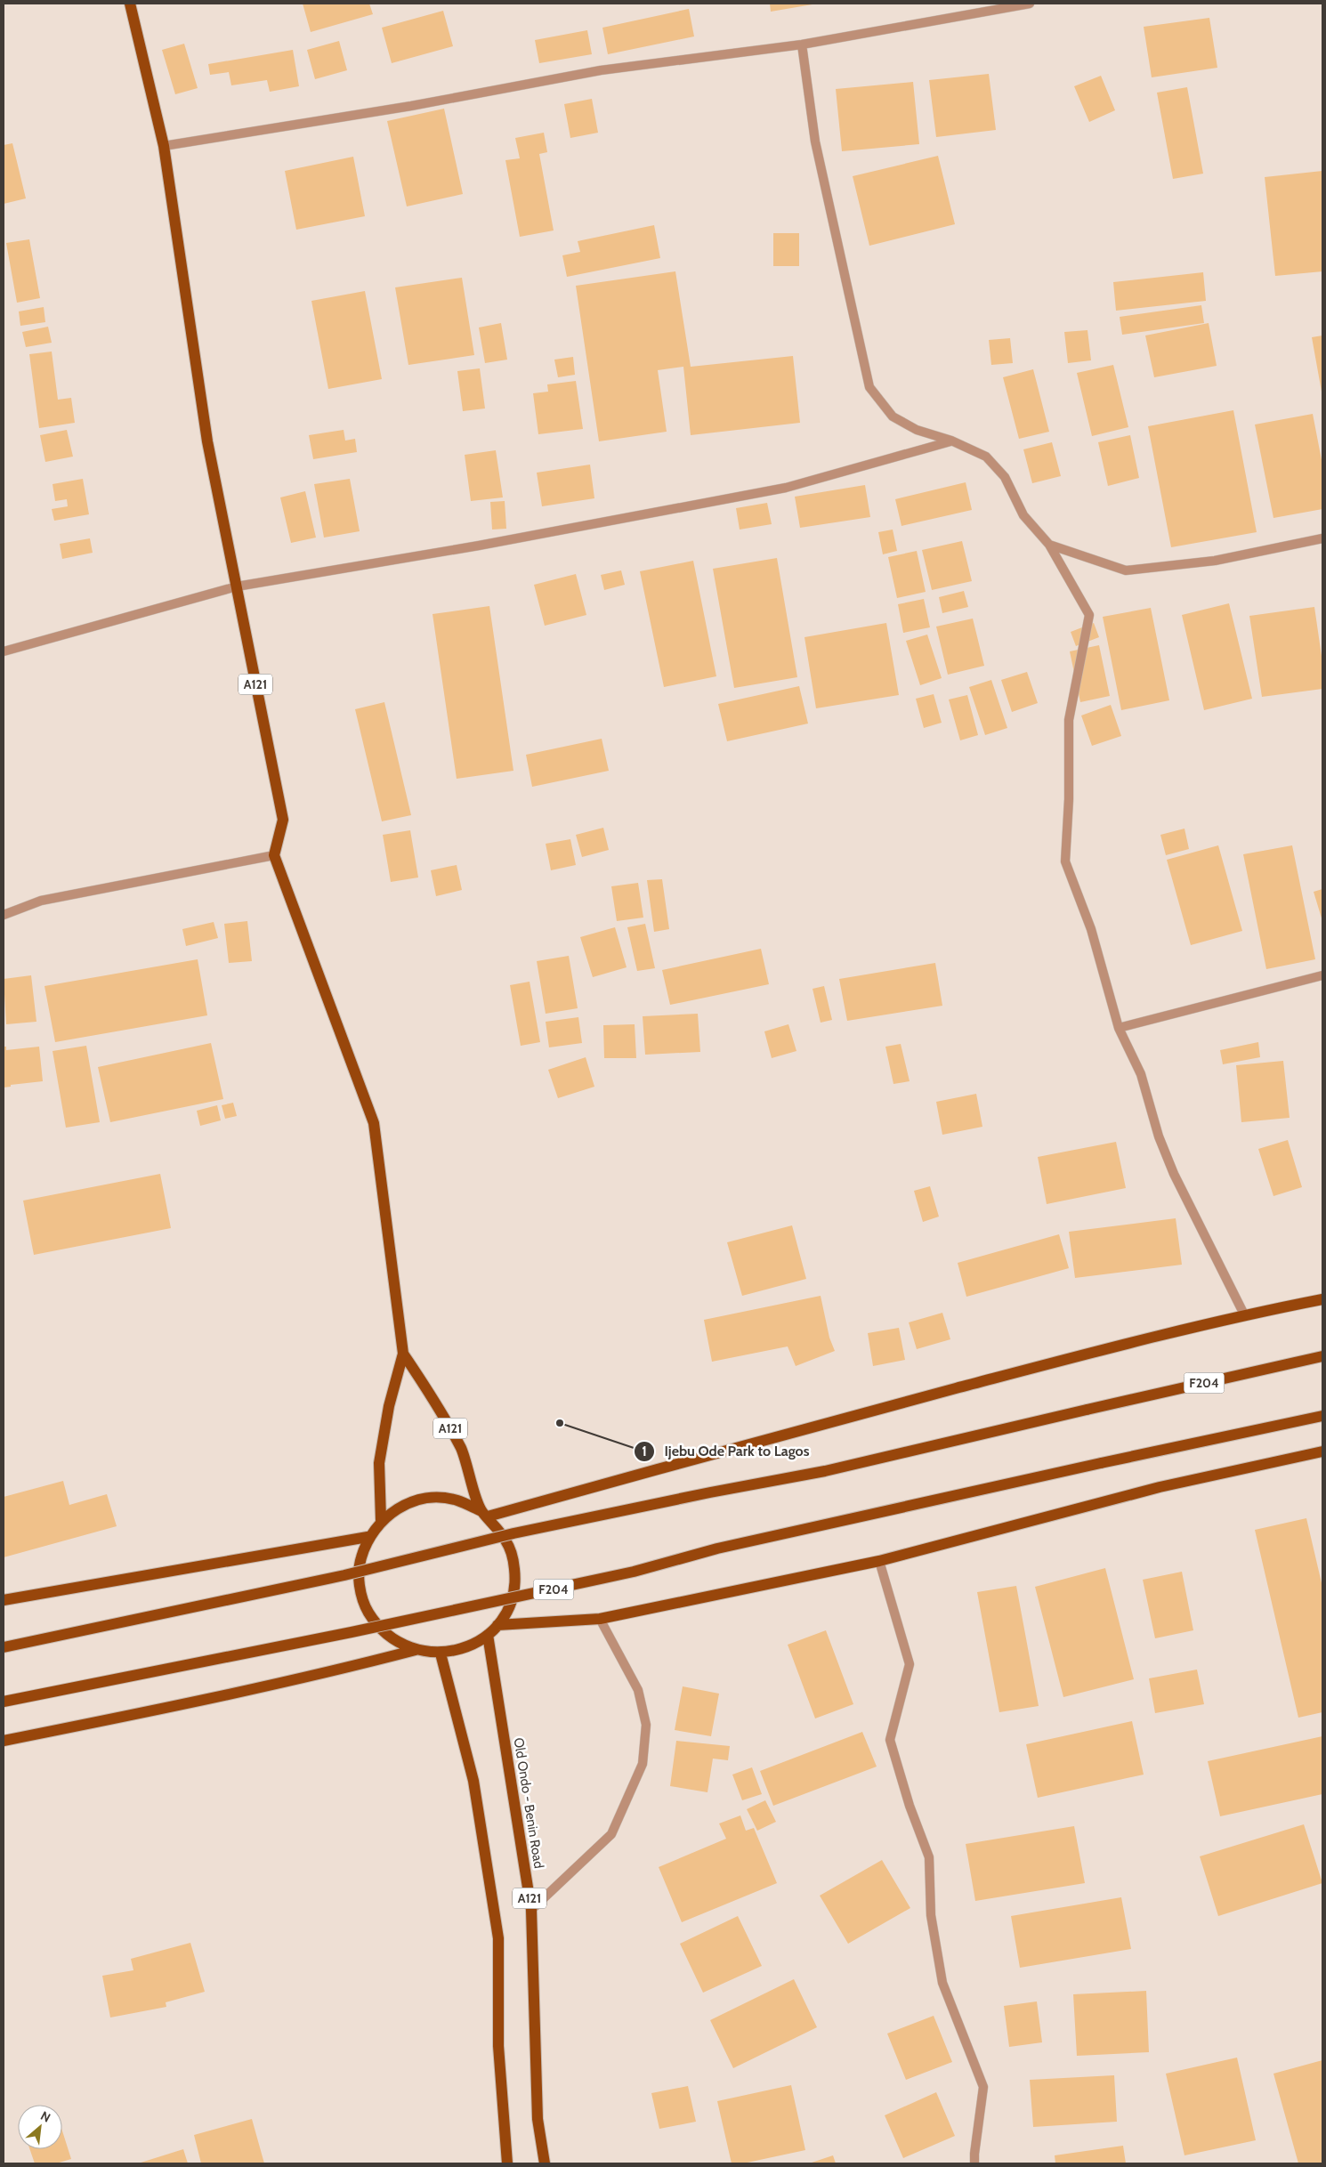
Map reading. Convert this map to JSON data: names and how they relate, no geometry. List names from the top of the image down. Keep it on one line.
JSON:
{"streets":{"main road":["A121","F204","Old Ondo - Benin Road"]},"crossings":[["A121","Old Ondo - Benin Road"]],"places":["Ijebu Ode Park to Lagos"],"north":"top right"}
